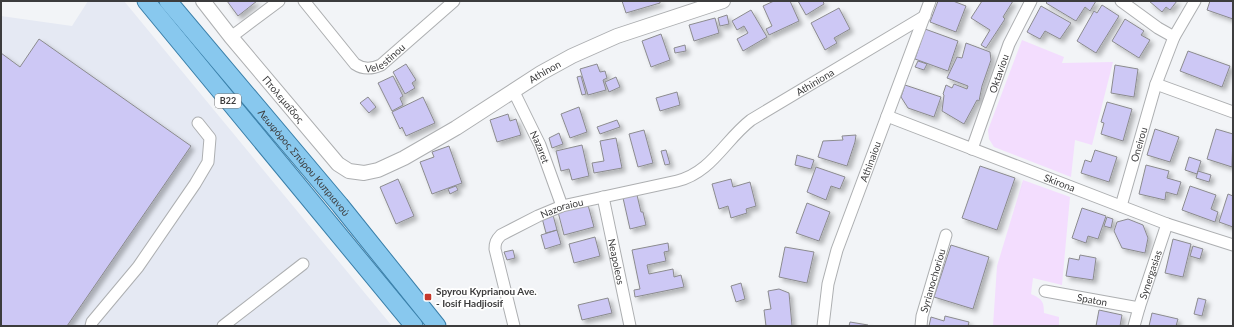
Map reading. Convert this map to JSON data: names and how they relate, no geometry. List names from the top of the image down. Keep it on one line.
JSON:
{"streets":{"main road":["B22","Λεωφόρος Σπύρου Κυπριανού"],"street":["Velestinou","Athinon","Oktaviou","Athiniona","Πτολεμαΐδος","Oneirou","Nazaret","Athinaiou","Skirona","Nazoraiou","Neapoleos","Synergasias","Syrianochoriou","Spaton"]},"crossings":[["Athinon","Πτολεμαΐδος"],["Athinon","Nazaret"],["Oktaviou","Skirona"],["Athiniona","Athinaiou"],["Athiniona","Nazoraiou"],["Oneirou","Skirona"],["Nazaret","Nazoraiou"],["Athinaiou","Skirona"],["Skirona","Synergasias"],["Nazoraiou","Neapoleos"],["Synergasias","Spaton"]],"places":{"transit":["Spyrou Kyprianou Ave. - Iosif Hadjiosif"]}}
